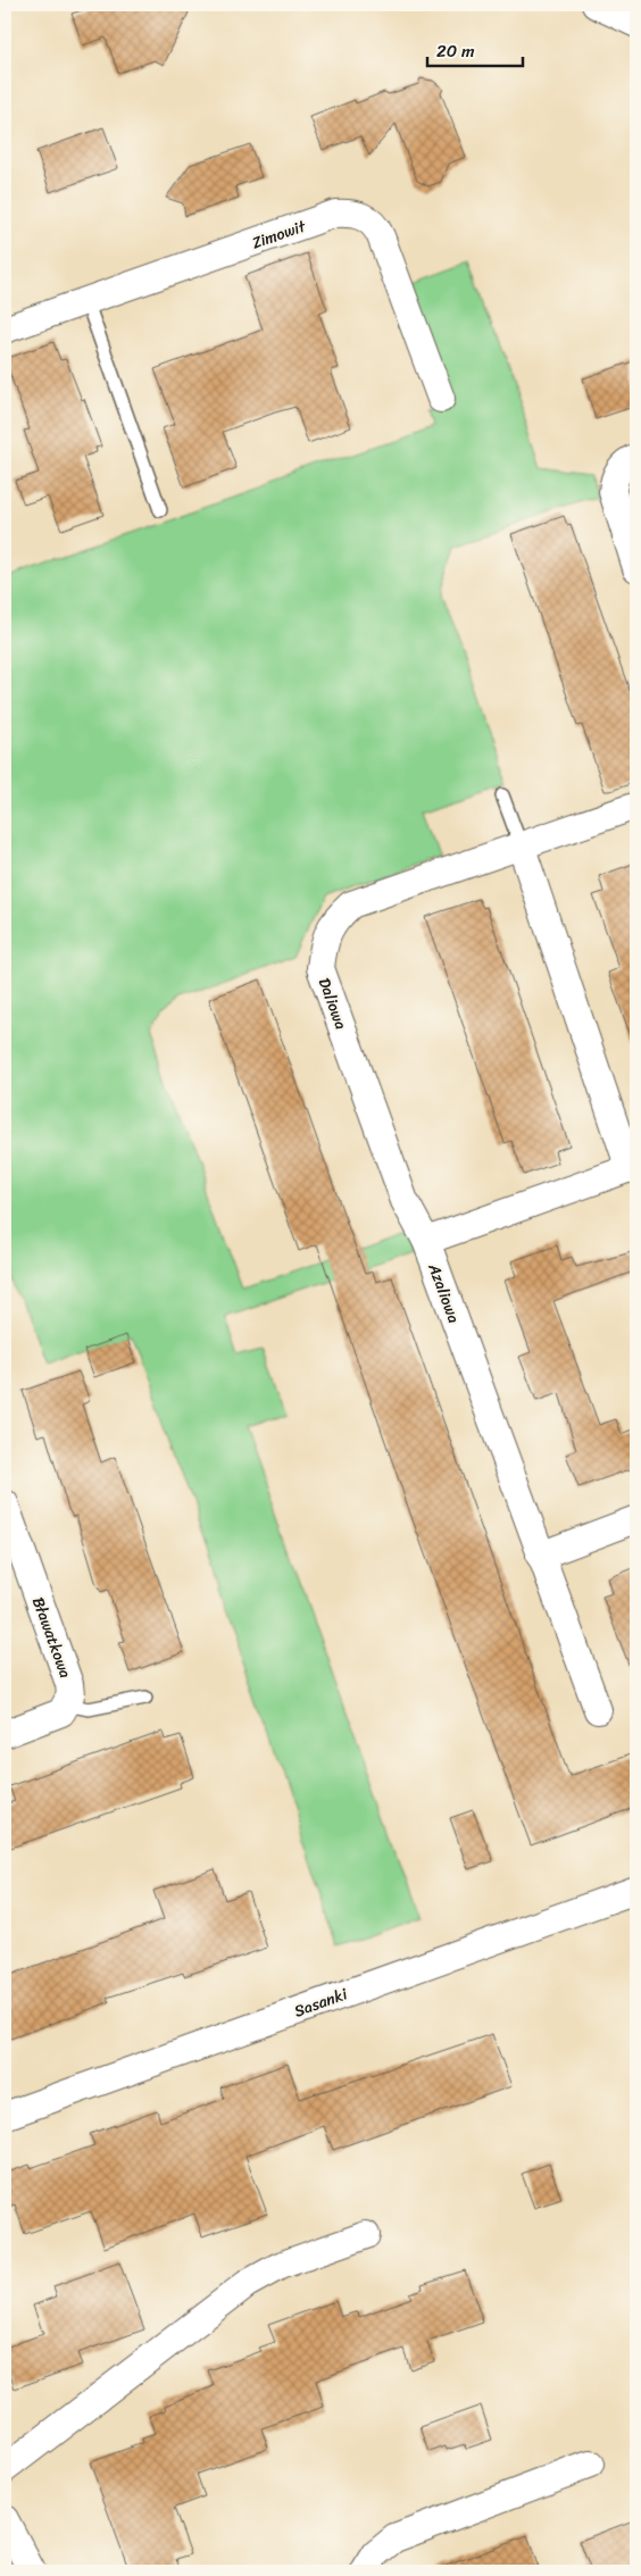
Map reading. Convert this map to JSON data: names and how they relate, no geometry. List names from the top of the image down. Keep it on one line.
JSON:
{"streets":{"street":["Zimowit","Daliowa","Azaliowa","Bławatkowa","Sasanki"]},"crossings":[["Daliowa","Azaliowa"]],"scale_bar":"20 m"}
